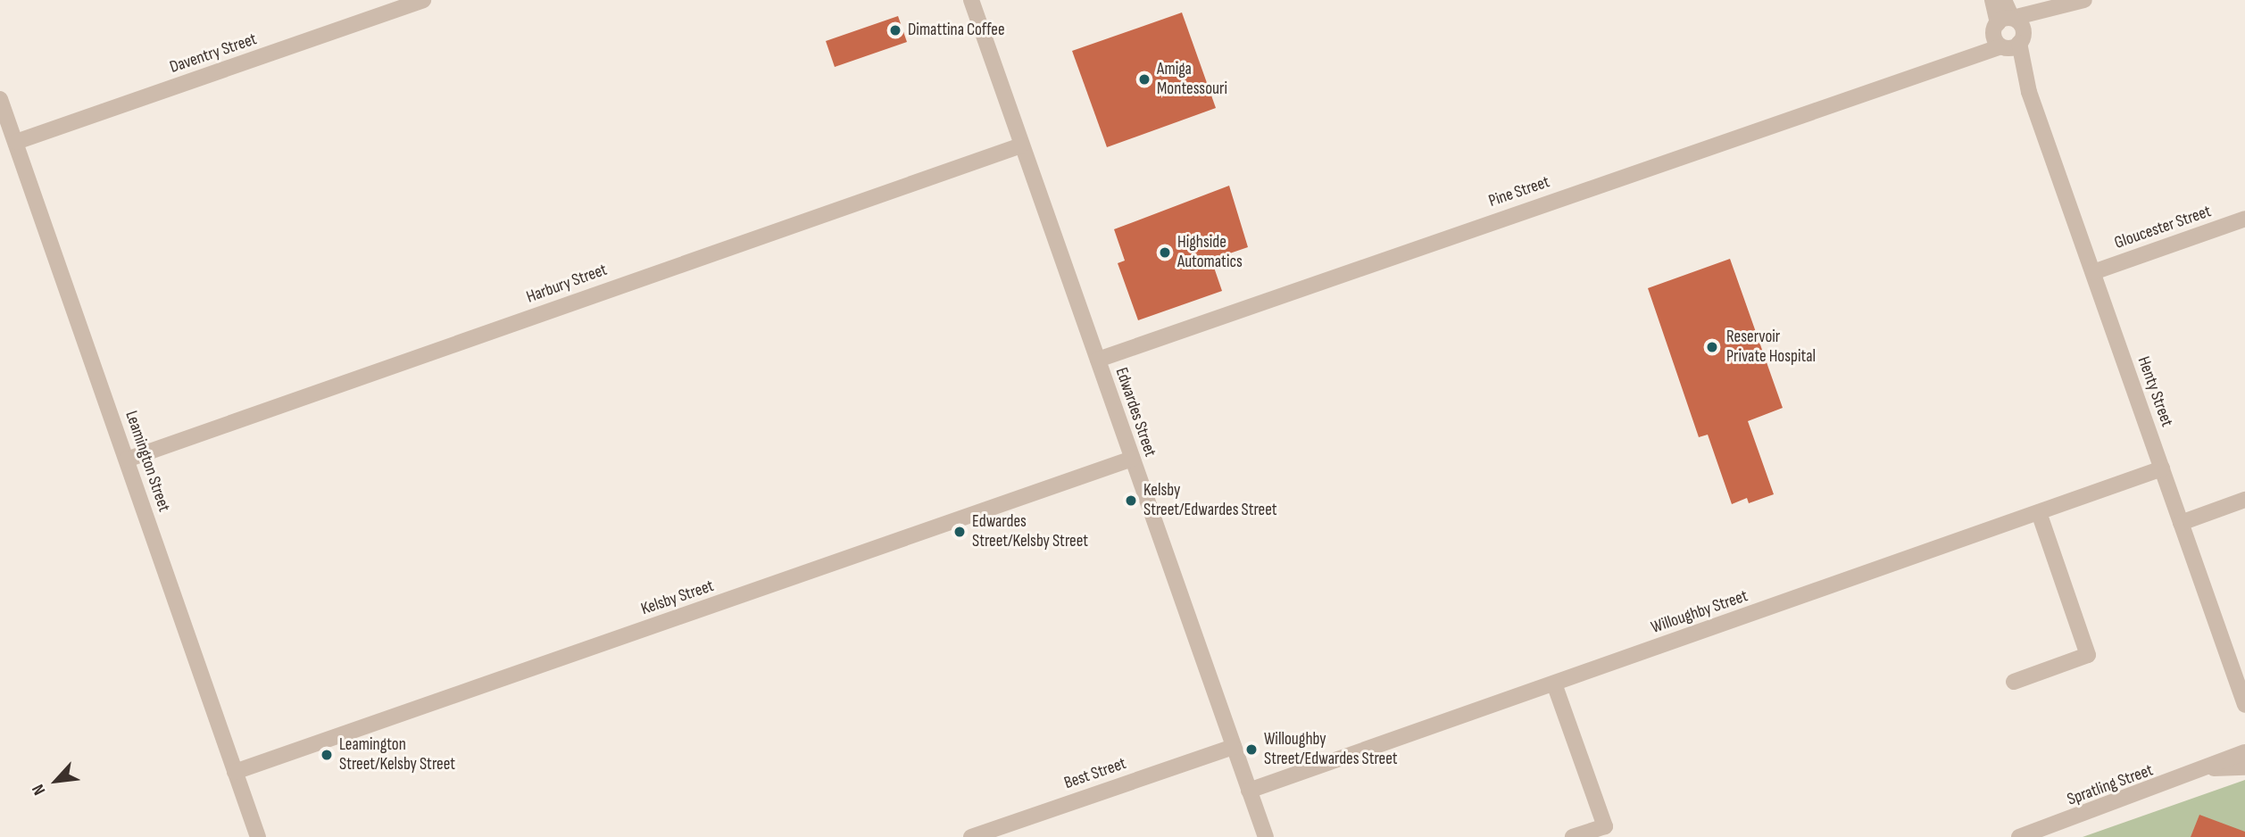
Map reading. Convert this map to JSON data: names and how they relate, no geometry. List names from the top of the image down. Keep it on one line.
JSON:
{"streets":{"street":["Daventry Street","Pine Street","Gloucester Street","Harbury Street","Henty Street","Edwardes Street","Leamington Street","Kelsby Street","Willoughby Street","Best Street","Spratling Street"]},"crossings":[["Daventry Street","Leamington Street"],["Pine Street","Henty Street"],["Pine Street","Edwardes Street"],["Gloucester Street","Henty Street"],["Harbury Street","Edwardes Street"],["Harbury Street","Leamington Street"],["Henty Street","Willoughby Street"],["Edwardes Street","Kelsby Street"],["Edwardes Street","Willoughby Street"],["Edwardes Street","Best Street"],["Leamington Street","Kelsby Street"]],"places":["Dimattina Coffee","Amiga Montessouri","Highside Automatics","Reservoir Private Hospital","Kelsby Street/Edwardes Street","Edwardes Street/Kelsby Street","Willoughby Street/Edwardes Street","Leamington Street/Kelsby Street"],"north":"bottom left"}
